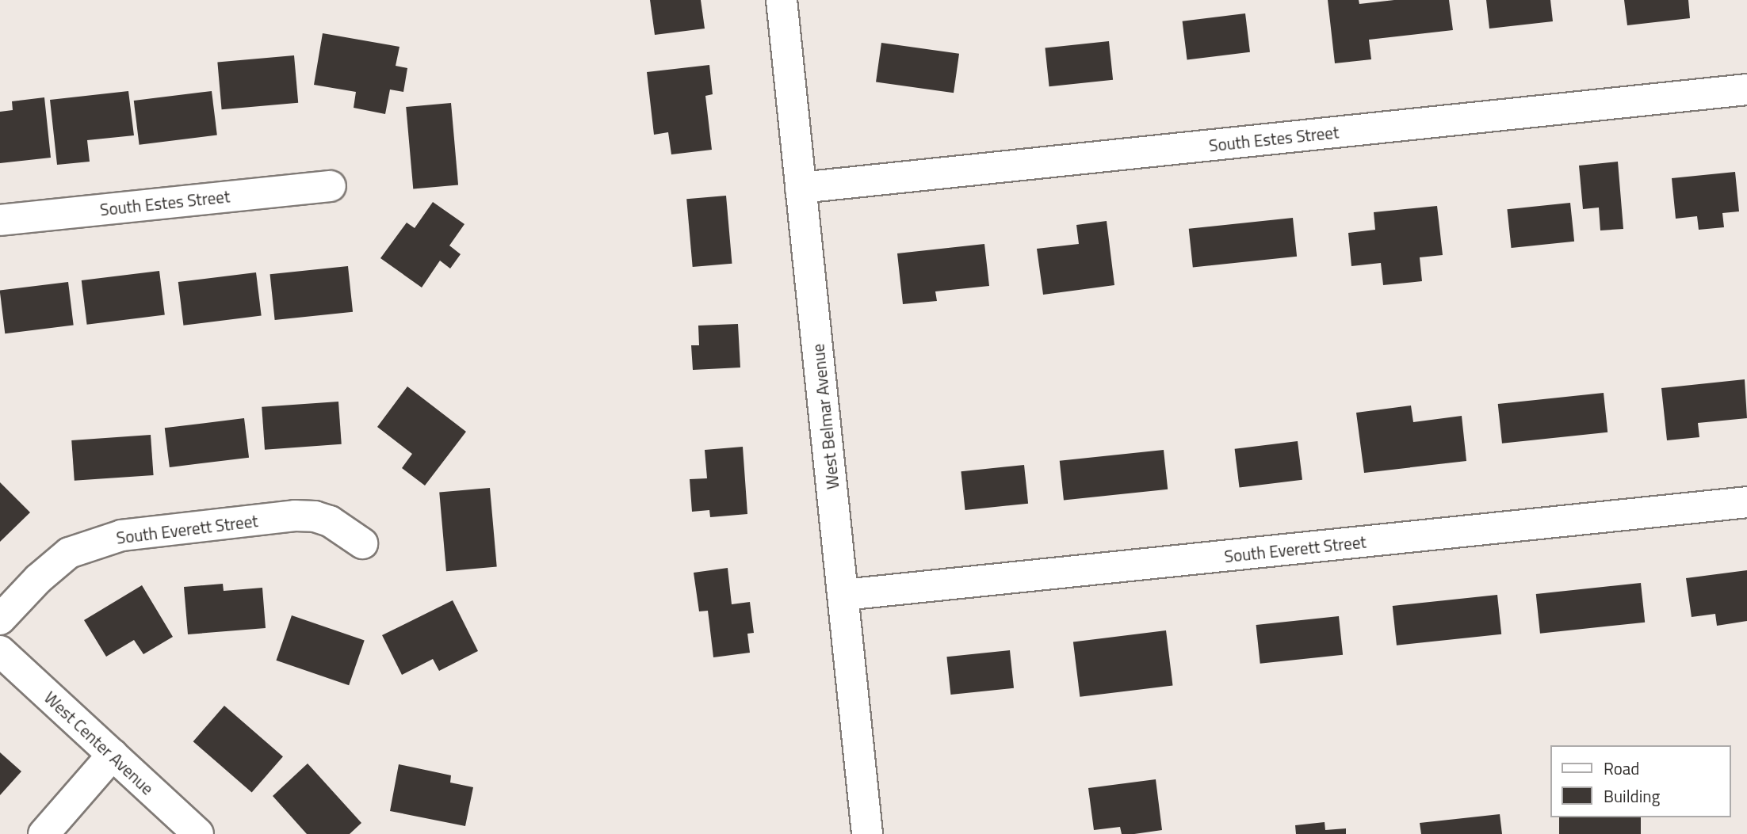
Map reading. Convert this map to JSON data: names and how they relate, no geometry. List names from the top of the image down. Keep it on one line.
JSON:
{"streets":{"street":["South Estes Street","West Belmar Avenue","South Everett Street","West Center Avenue"]},"crossings":[["South Estes Street","West Belmar Avenue"],["West Belmar Avenue","South Everett Street"]],"legend":["Road","Building"]}
